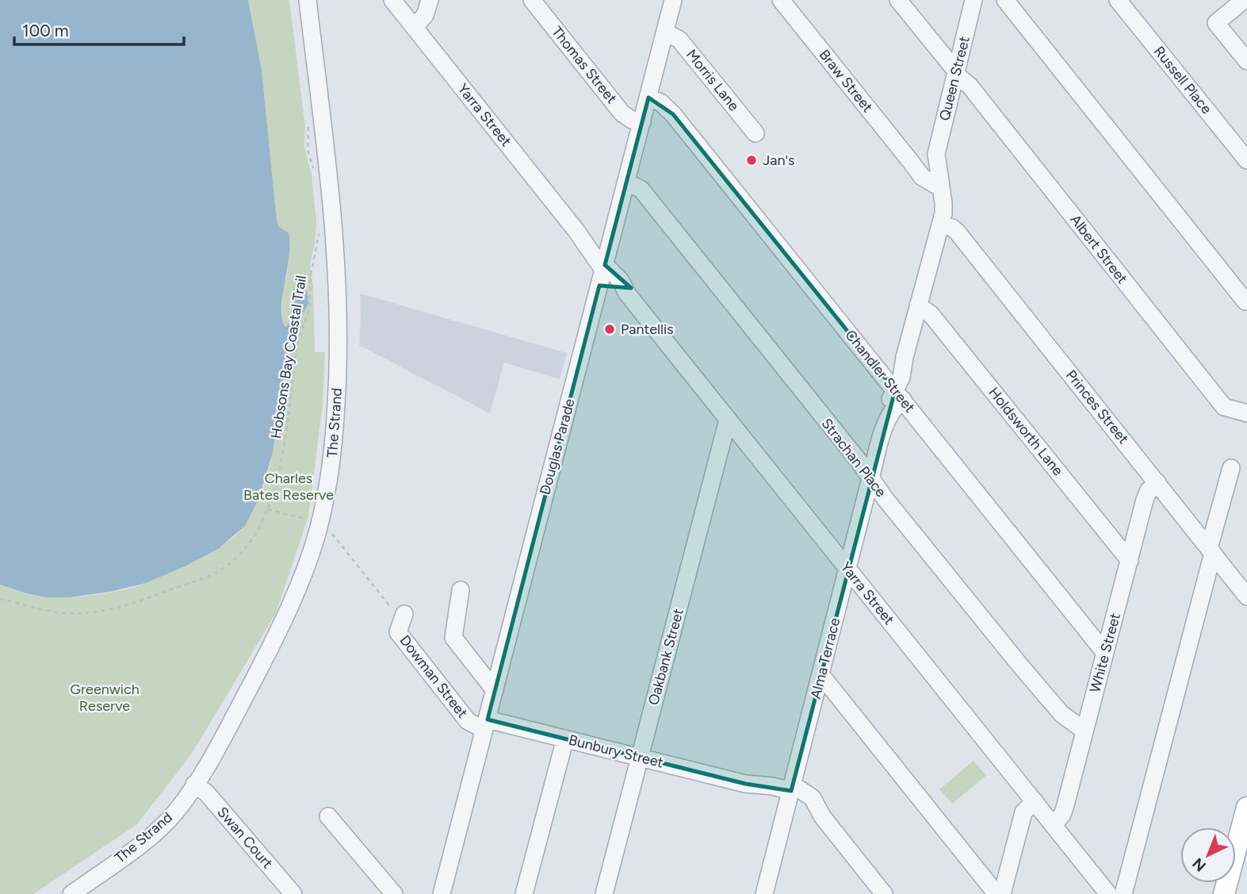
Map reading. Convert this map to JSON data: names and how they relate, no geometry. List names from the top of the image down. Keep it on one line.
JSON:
{"streets":{"street":["Thomas Street","Queen Street","Morris Lane","Russell Place","Braw Street","Yarra Street","Albert Street","Chandler Street","Princes Street","The Strand","Holdsworth Lane","Douglas Parade","Strachan Place","White Street","Oakbank Street","Alma Terrace","Dowman Street","Bunbury Street","Swan Court"],"path":["Hobsons Bay Coastal Trail"]},"crossings":[["Thomas Street","Douglas Parade"],["Queen Street","Albert Street"],["Queen Street","Alma Terrace"],["Morris Lane","Douglas Parade"],["Braw Street","Alma Terrace"],["Yarra Street","Douglas Parade"],["Yarra Street","White Street"],["Yarra Street","Oakbank Street"],["Yarra Street","Alma Terrace"],["Chandler Street","Douglas Parade"],["Chandler Street","White Street"],["Chandler Street","Alma Terrace"],["Princes Street","White Street"],["Princes Street","Alma Terrace"],["The Strand","Swan Court"],["Holdsworth Lane","White Street"],["Holdsworth Lane","Alma Terrace"],["Douglas Parade","Strachan Place"],["Douglas Parade","Dowman Street"],["Douglas Parade","Bunbury Street"],["Strachan Place","White Street"],["Strachan Place","Alma Terrace"],["Oakbank Street","Bunbury Street"],["Alma Terrace","Bunbury Street"],["Dowman Street","Bunbury Street"]],"parks":["Charles Bates Reserve","Greenwich Reserve"],"places":["Jan's","Pantellis"],"scale_bar":"100 m","north":"bottom left"}
